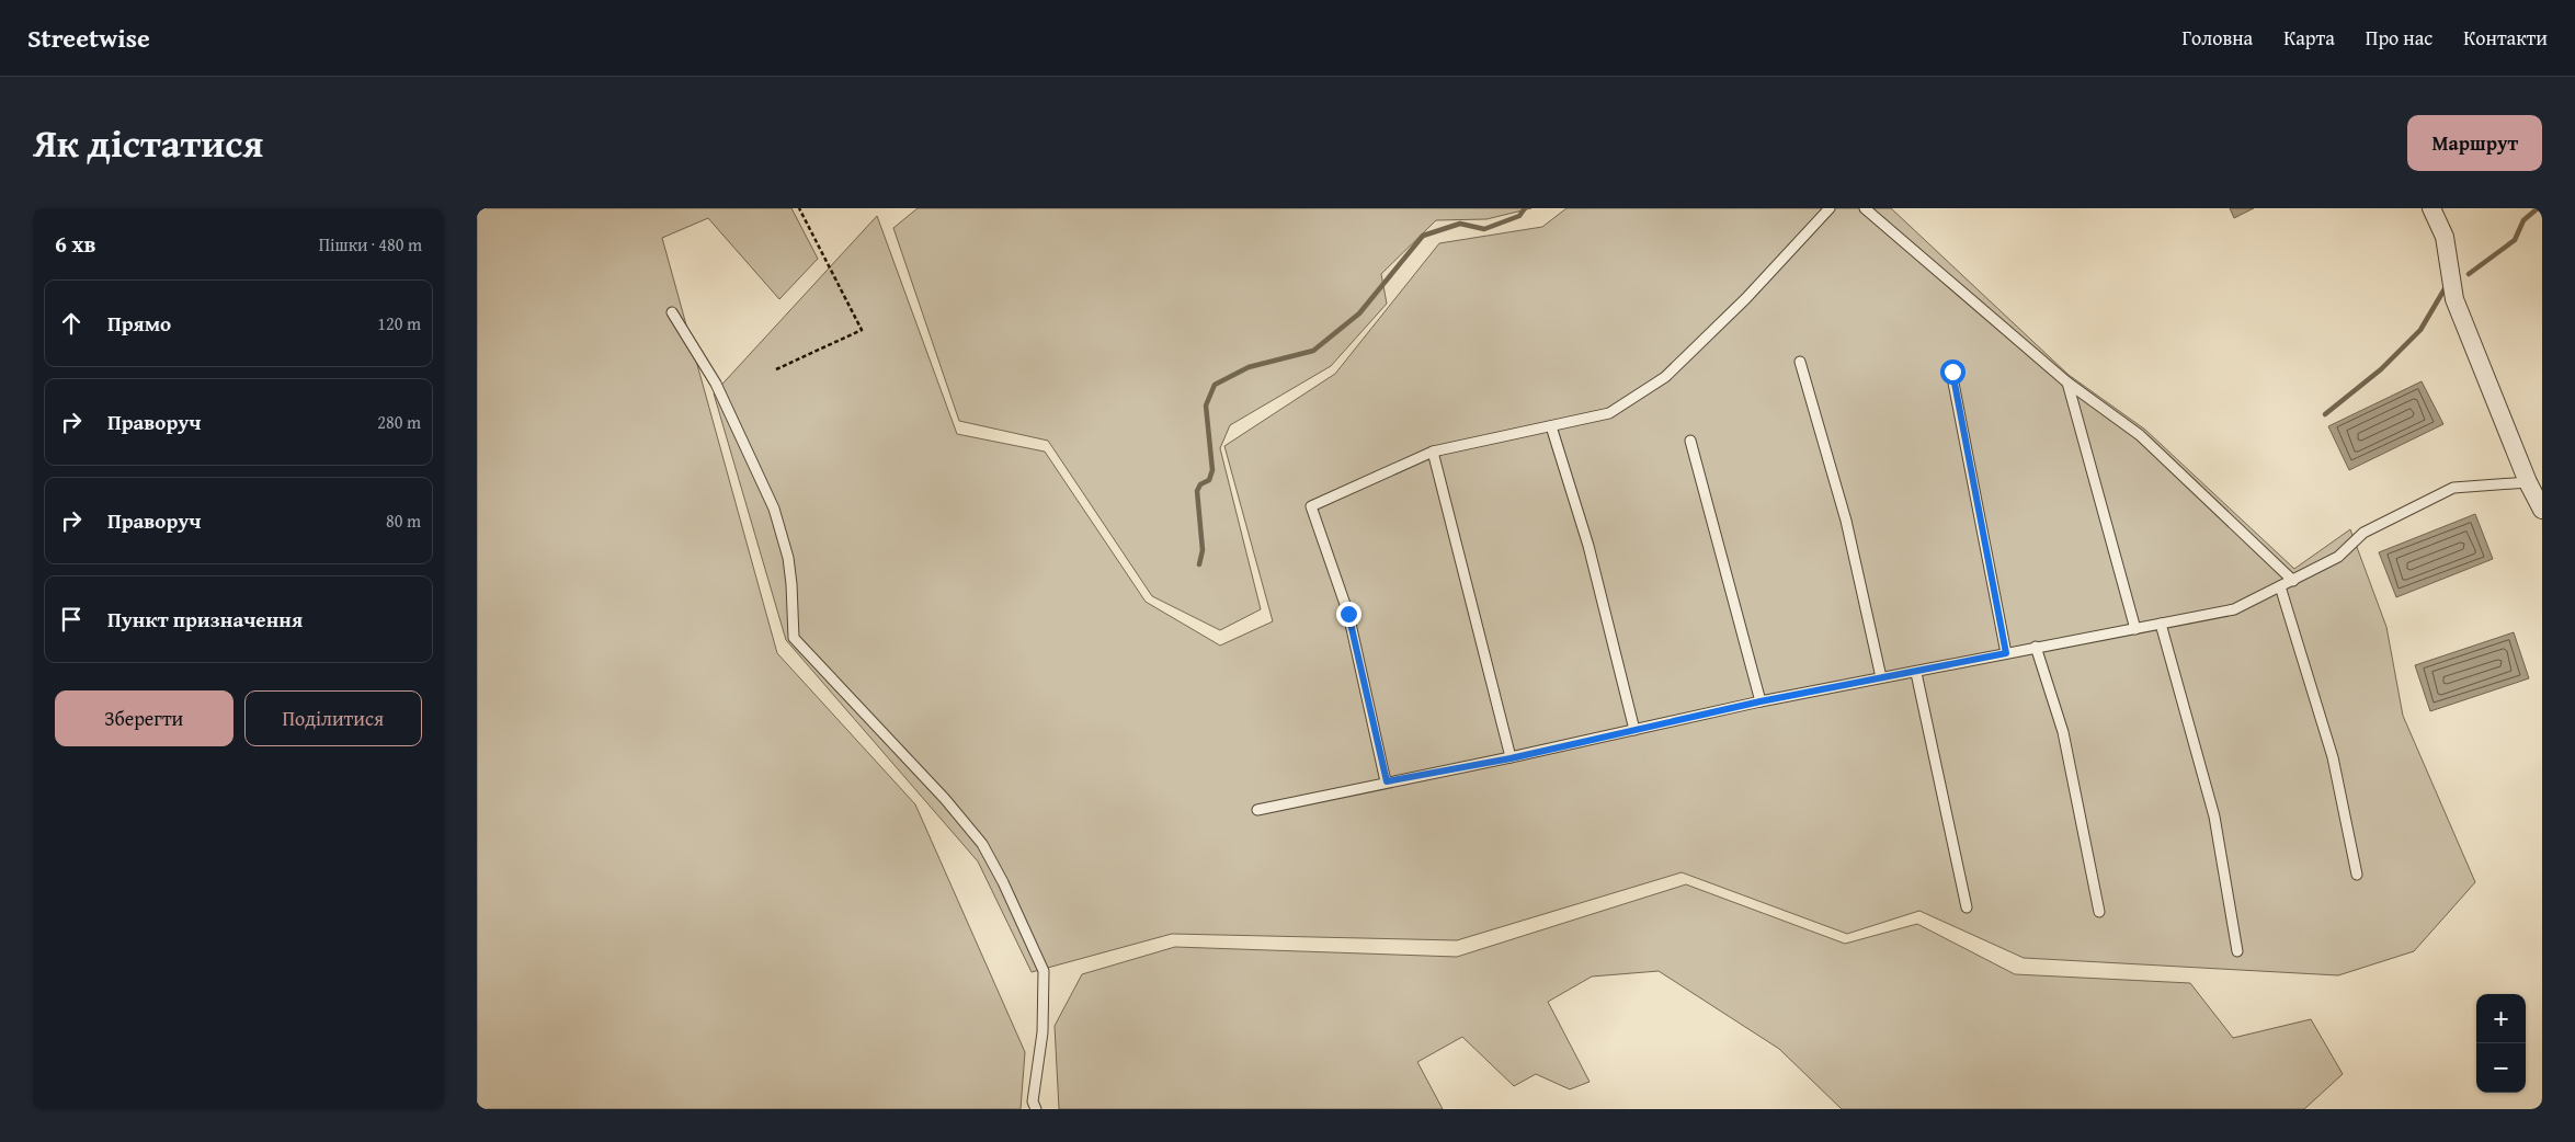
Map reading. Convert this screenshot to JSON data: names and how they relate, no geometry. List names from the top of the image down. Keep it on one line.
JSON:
{"page":{"header":"Streetwise","nav":["Головна","Карта","Про нас","Контакти"],"title":"Як дістатися","buttons":["Маршрут",["Зберегти","Поділитися"]],"heading":["6 хв","Пішки · 480 m"],"list":[["Прямо","120 m"],["Праворуч","280 m"],["Праворуч","80 m"],"Пункт призначення"],"map_buttons":["+","−"]}}
